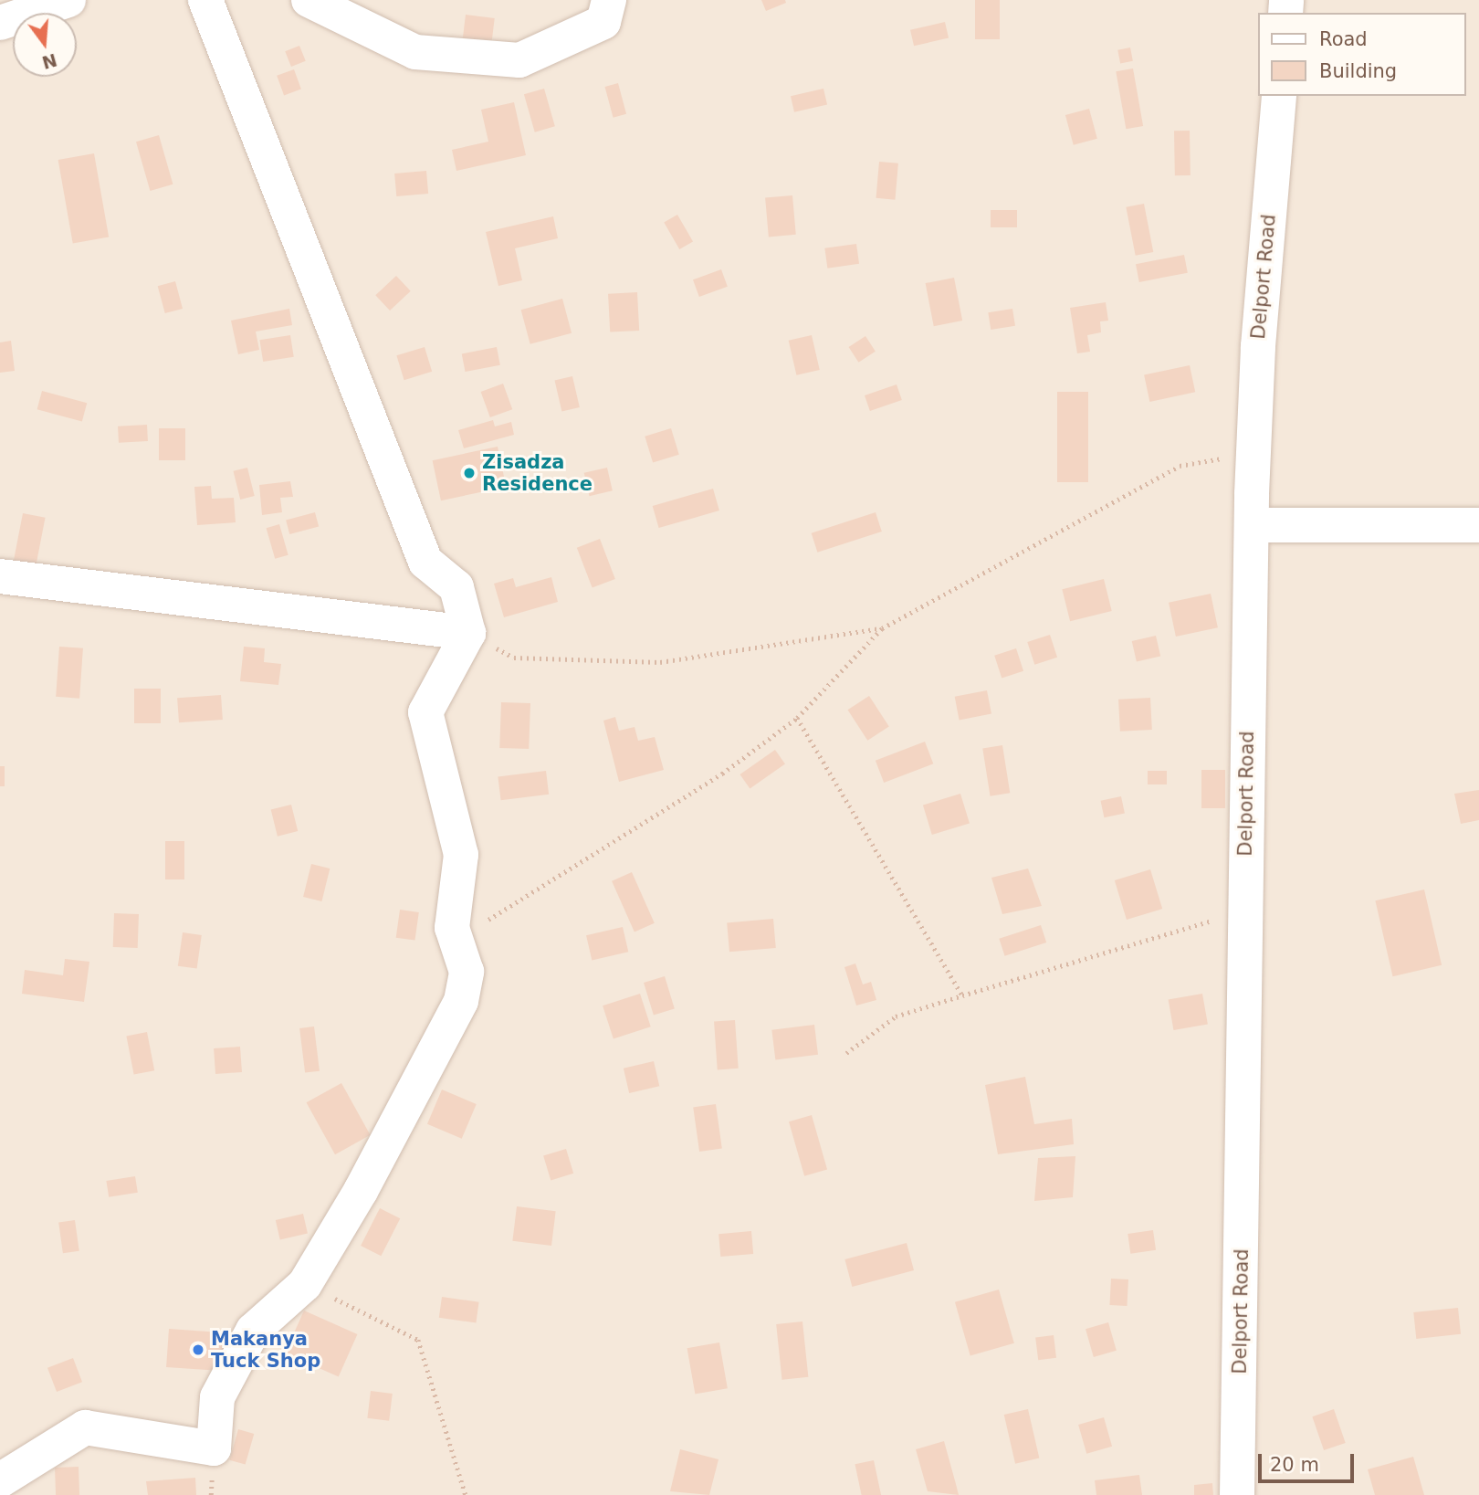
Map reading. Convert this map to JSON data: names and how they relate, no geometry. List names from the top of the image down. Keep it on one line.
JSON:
{"streets":{"street":["Delport Road"]},"places":["Zisadza Residence","Makanya Tuck Shop"],"legend":["Road","Building"],"scale_bar":"20 m","north":"bottom"}
